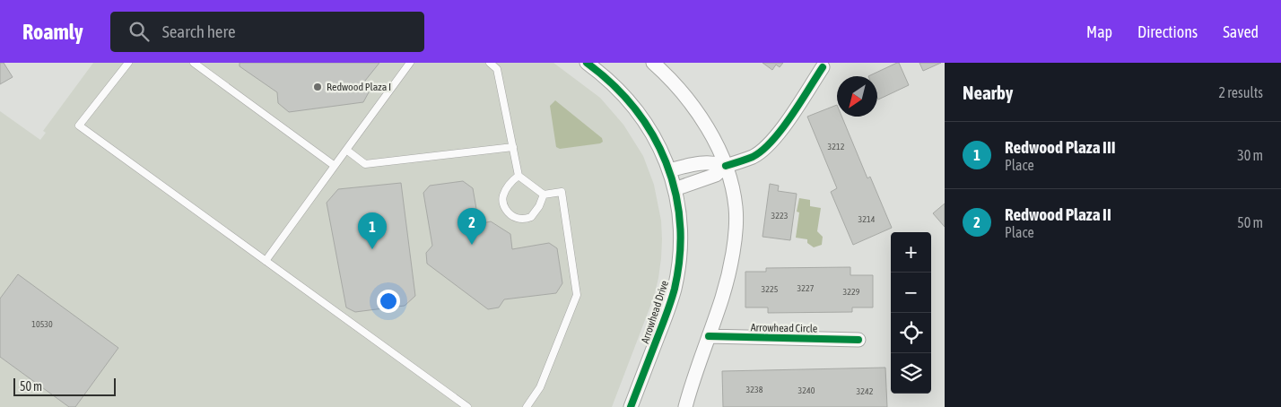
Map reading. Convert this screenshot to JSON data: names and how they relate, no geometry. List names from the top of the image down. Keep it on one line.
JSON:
{"streets":{"street":["Arrowhead Drive","Arrowhead Circle"]},"places":["Redwood Plaza I"],"house_numbers":["3212","3223","3214","3227","3225","3229","10530","3238","3240","3242"],"scale_bar":"50 m","north":"bottom left","page":{"header":"Roamly","search":"Search here","nav":["Map","Directions","Saved"],"heading":["Nearby","2 results"],"list":[{"mark":"1","name":"Redwood Plaza III","note":"Place","value":"30 m"},{"mark":"2","name":"Redwood Plaza II","note":"Place","value":"50 m"}],"pins":["2","1"],"map_buttons":["+","−"],"scale":"50 m"}}
